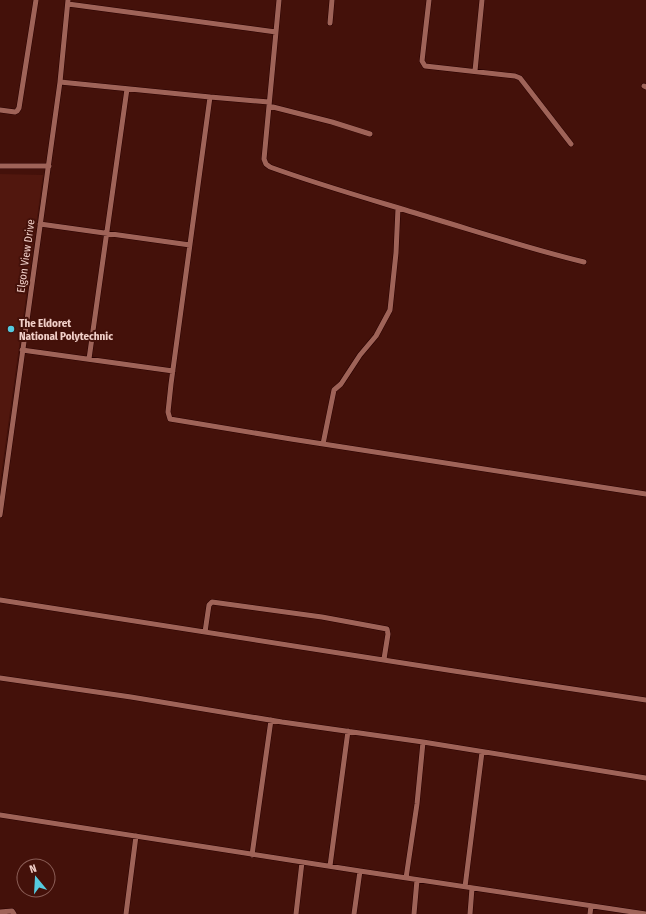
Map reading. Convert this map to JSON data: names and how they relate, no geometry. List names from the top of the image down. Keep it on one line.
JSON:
{"streets":{"street":["Elgon View Drive"]},"places":["The Eldoret National Polytechnic"],"north":"top"}
